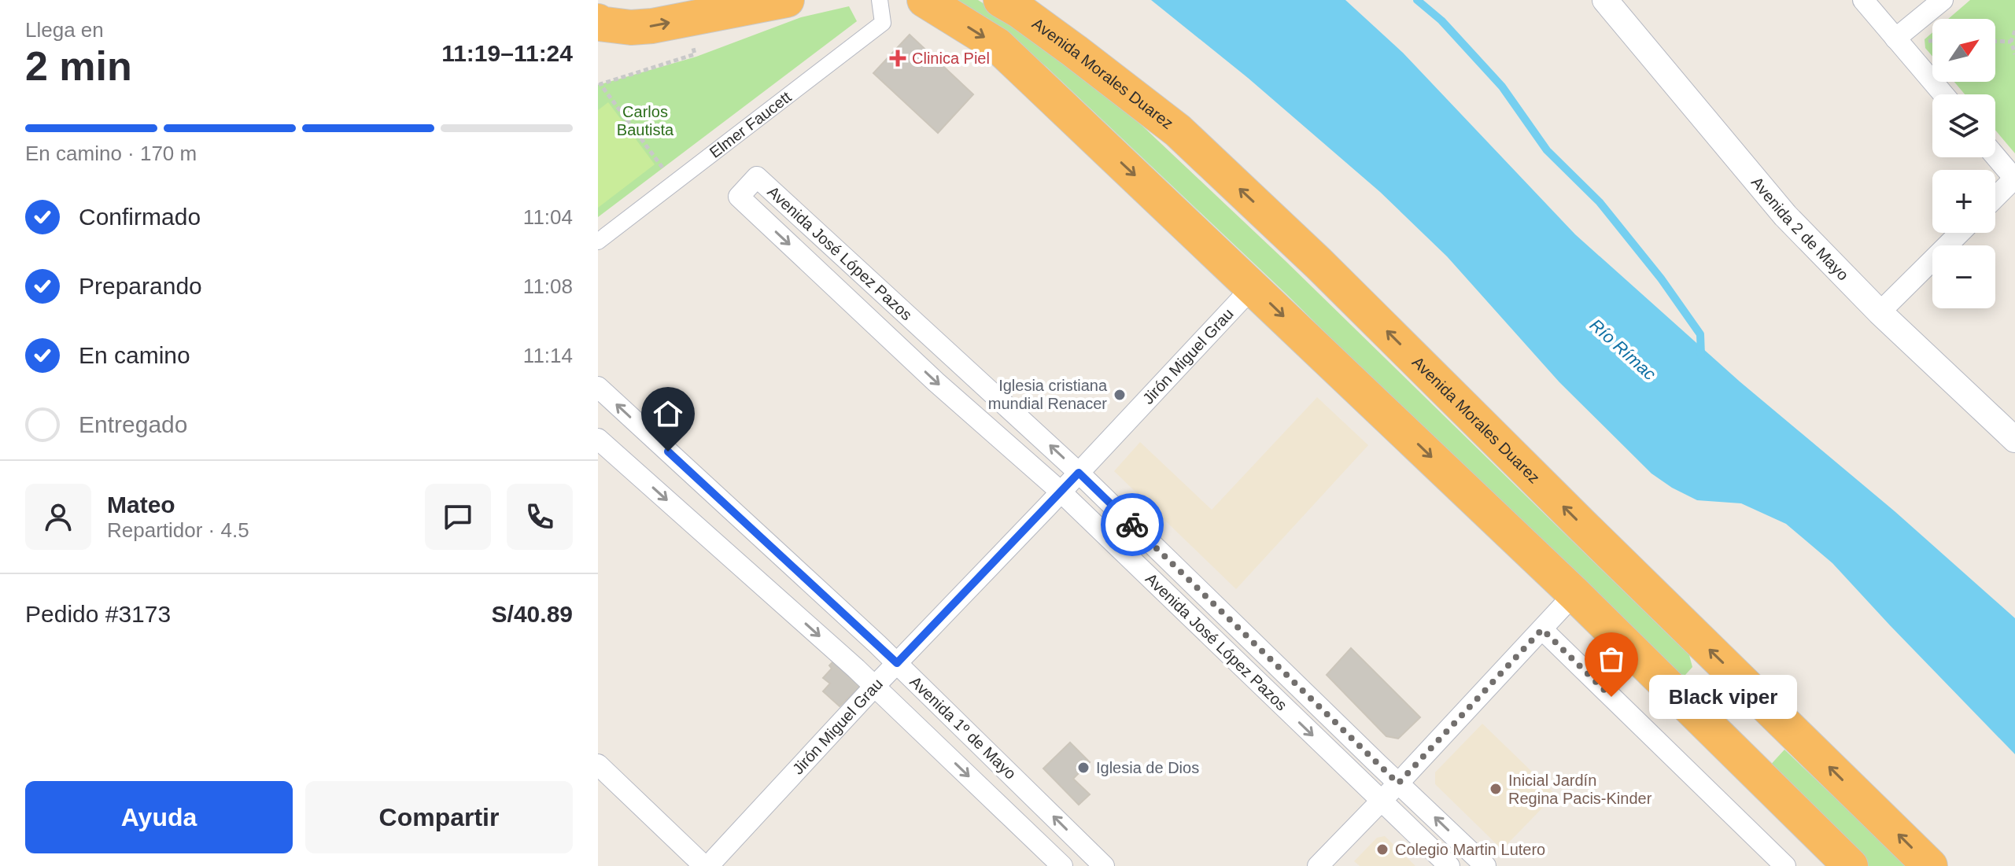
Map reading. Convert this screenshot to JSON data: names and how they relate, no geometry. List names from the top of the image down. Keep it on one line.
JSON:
{"streets":{"highway":["Avenida Morales Duarez"],"street":["Elmer Faucett","Avenida 2 de Mayo","Avenida José López Pazos","Jirón Miguel Grau","Avenida 1º de Mayo"]},"crossings":[["Avenida José López Pazos","Jirón Miguel Grau"],["Jirón Miguel Grau","Avenida 1º de Mayo"]],"water":["Río Rímac"],"parks":["Carlos Bautista"],"places":{"health":["Clinica Piel"],"other":["Iglesia cristiana mundial Renacer","Black viper","Iglesia de Dios","Inicial Jardín Regina Pacis-Kinder","Colegio Martin Lutero"]},"north":"top right","page":{"heading":["2 min","Llega en","11:19–11:24"],"panel":["Mateo","Repartidor · 4.5","Pedido #3173","S/40.89"],"map_buttons":["+","−"],"bar":"En camino · 170 m","list":[["Confirmado","11:04"],["Preparando","11:08"],["En camino","11:14"],"Entregado"],"bubble":"Black viper","buttons":["Ayuda","Compartir"]}}
